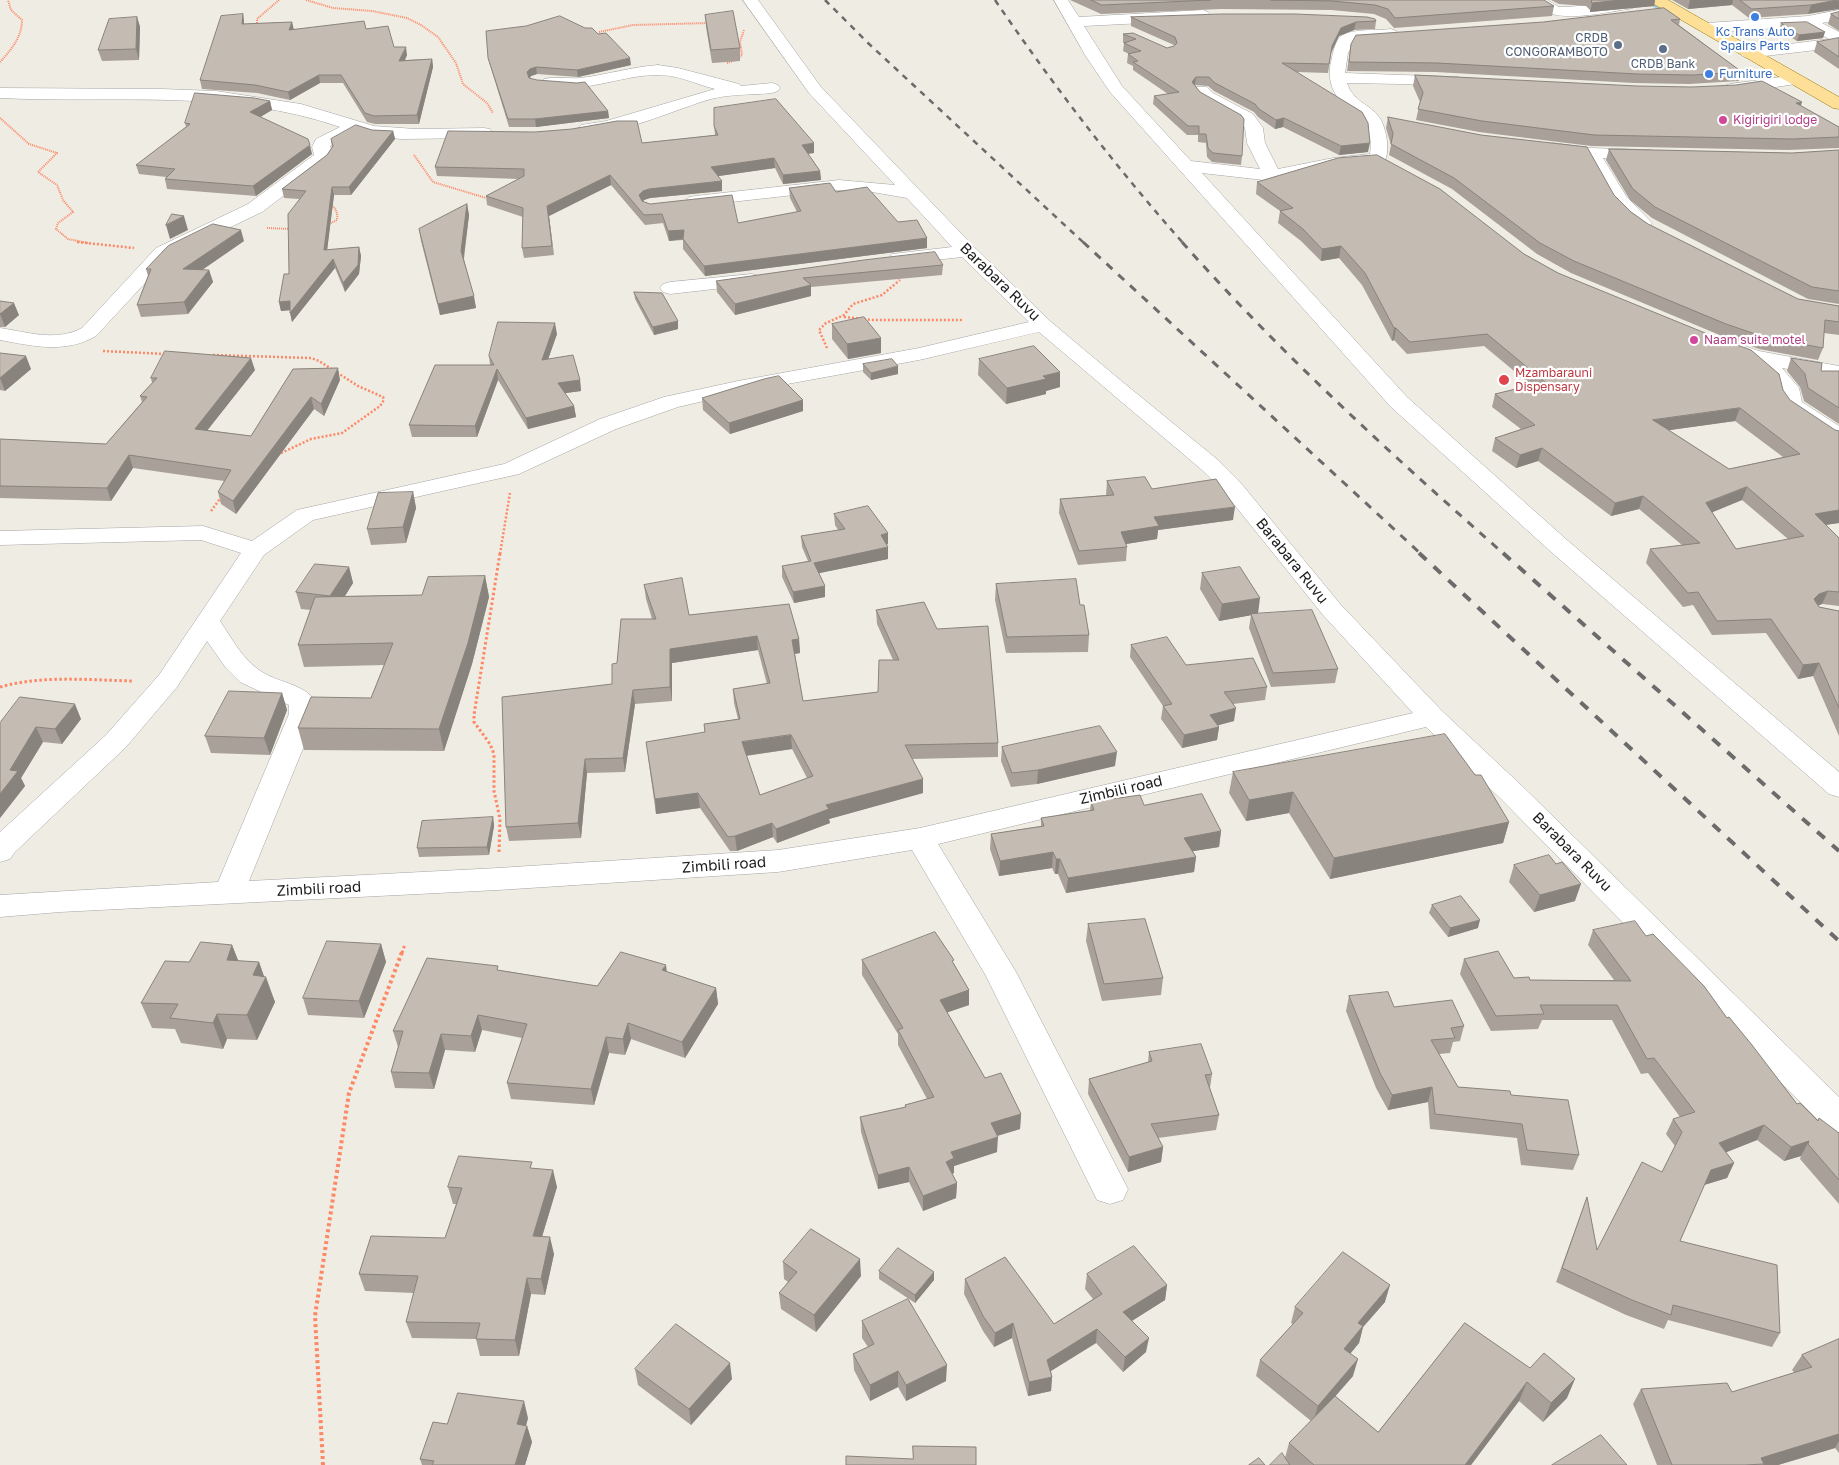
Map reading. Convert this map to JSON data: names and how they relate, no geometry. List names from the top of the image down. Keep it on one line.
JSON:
{"streets":{"street":["Barabara Ruvu","Zimbili road"]},"crossings":[["Barabara Ruvu","Zimbili road"]],"places":["Kc Trans Auto Spairs Parts","CRDB CONGORAMBOTO","CRDB Bank","Furniture","Kigirigiri lodge","Naam suite motel","Mzambarauni Dispensary"]}
